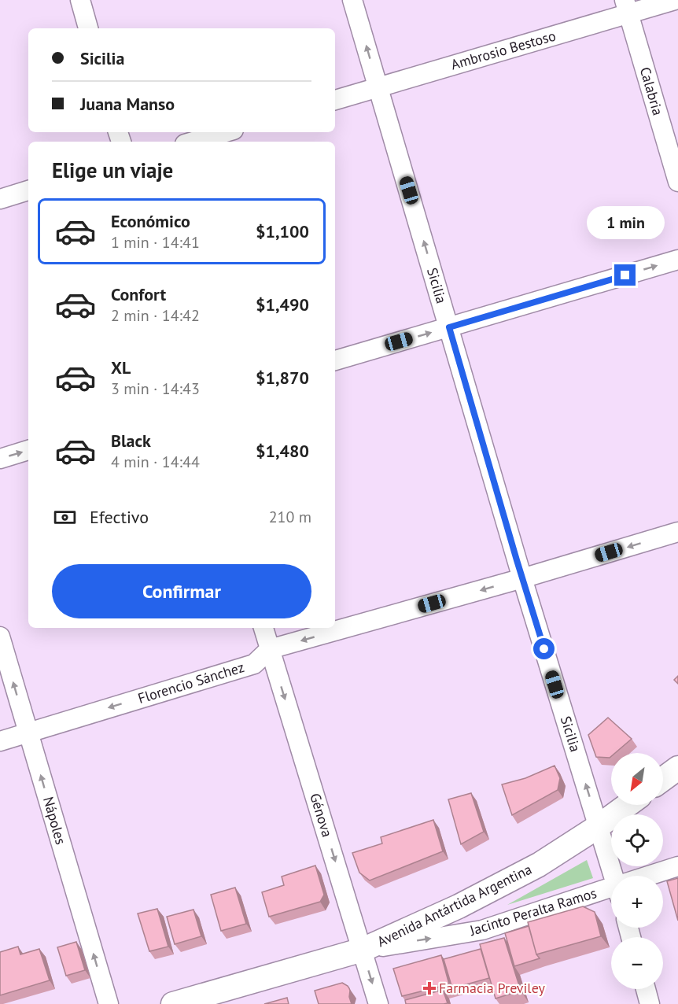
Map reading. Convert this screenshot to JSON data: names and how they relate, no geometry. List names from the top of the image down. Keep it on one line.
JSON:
{"streets":{"main road":["Avenida Antártida Argentina"],"street":["Ambrosio Bestoso","Calabria","Sicilia","Florencio Sánchez","Génova","Nápoles","Jacinto Peralta Ramos"]},"crossings":[["Ambrosio Bestoso","Calabria"],["Ambrosio Bestoso","Sicilia"],["Sicilia","Florencio Sánchez"],["Sicilia","Avenida Antártida Argentina"],["Florencio Sánchez","Génova"],["Florencio Sánchez","Nápoles"],["Génova","Avenida Antártida Argentina"],["Génova","Jacinto Peralta Ramos"],["Avenida Antártida Argentina","Jacinto Peralta Ramos"]],"one_way":["Sicilia","Florencio Sánchez","Génova","Nápoles","Jacinto Peralta Ramos"],"places":{"health":["Farmacia Previley"]},"north":"bottom left","page":{"banner":["Sicilia","Juana Manso"],"heading":"Elige un viaje","list":[{"name":"Económico","note":"1 min · 14:41","value":"$1,100"},{"name":"Confort","note":"2 min · 14:42","value":"$1,490"},{"name":"XL","note":"3 min · 14:43","value":"$1,870"},{"name":"Black","note":"4 min · 14:44","value":"$1,480"}],"bubble":"1 min","pay":["Efectivo","210 m"],"buttons":"Confirmar","map_buttons":["+","−"]}}
